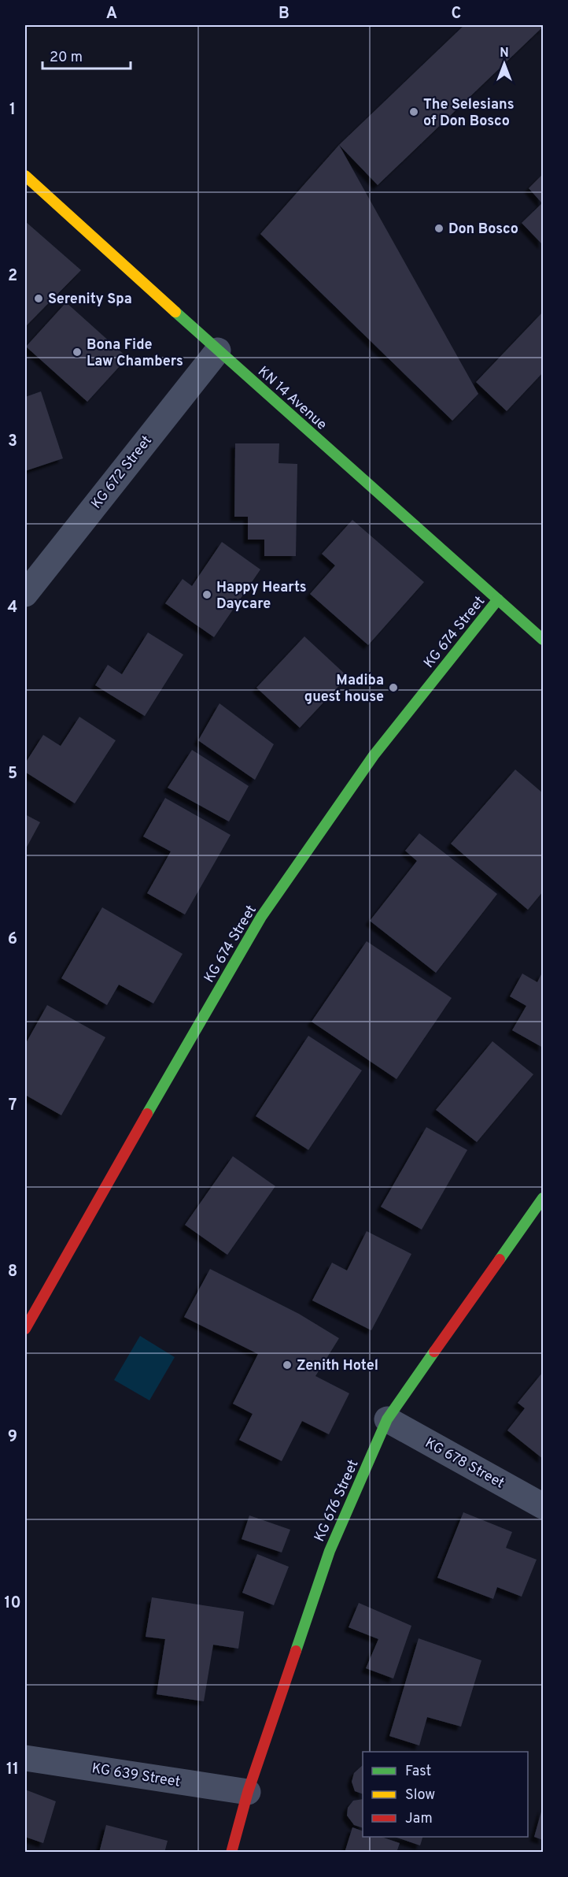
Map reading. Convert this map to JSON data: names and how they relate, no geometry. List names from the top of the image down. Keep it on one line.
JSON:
{"streets":{"street":["KN 14 Avenue","KG 672 Street","KG 674 Street","KG 678 Street","KG 676 Street","KG 639 Street"]},"crossings":[["KN 14 Avenue","KG 672 Street"],["KN 14 Avenue","KG 674 Street"],["KG 678 Street","KG 676 Street"],["KG 676 Street","KG 639 Street"]],"places":["The Selesians of Don Bosco","Don Bosco","Serenity Spa","Bona Fide Law Chambers","Happy Hearts Daycare","Madiba guest house","Zenith Hotel"],"legend":["Fast","Slow","Jam"],"scale_bar":"20 m","north":"top","grid":{"columns":["A","B","C"],"rows":["1","2","3","4","5","6","7","8","9","10","11"]}}
